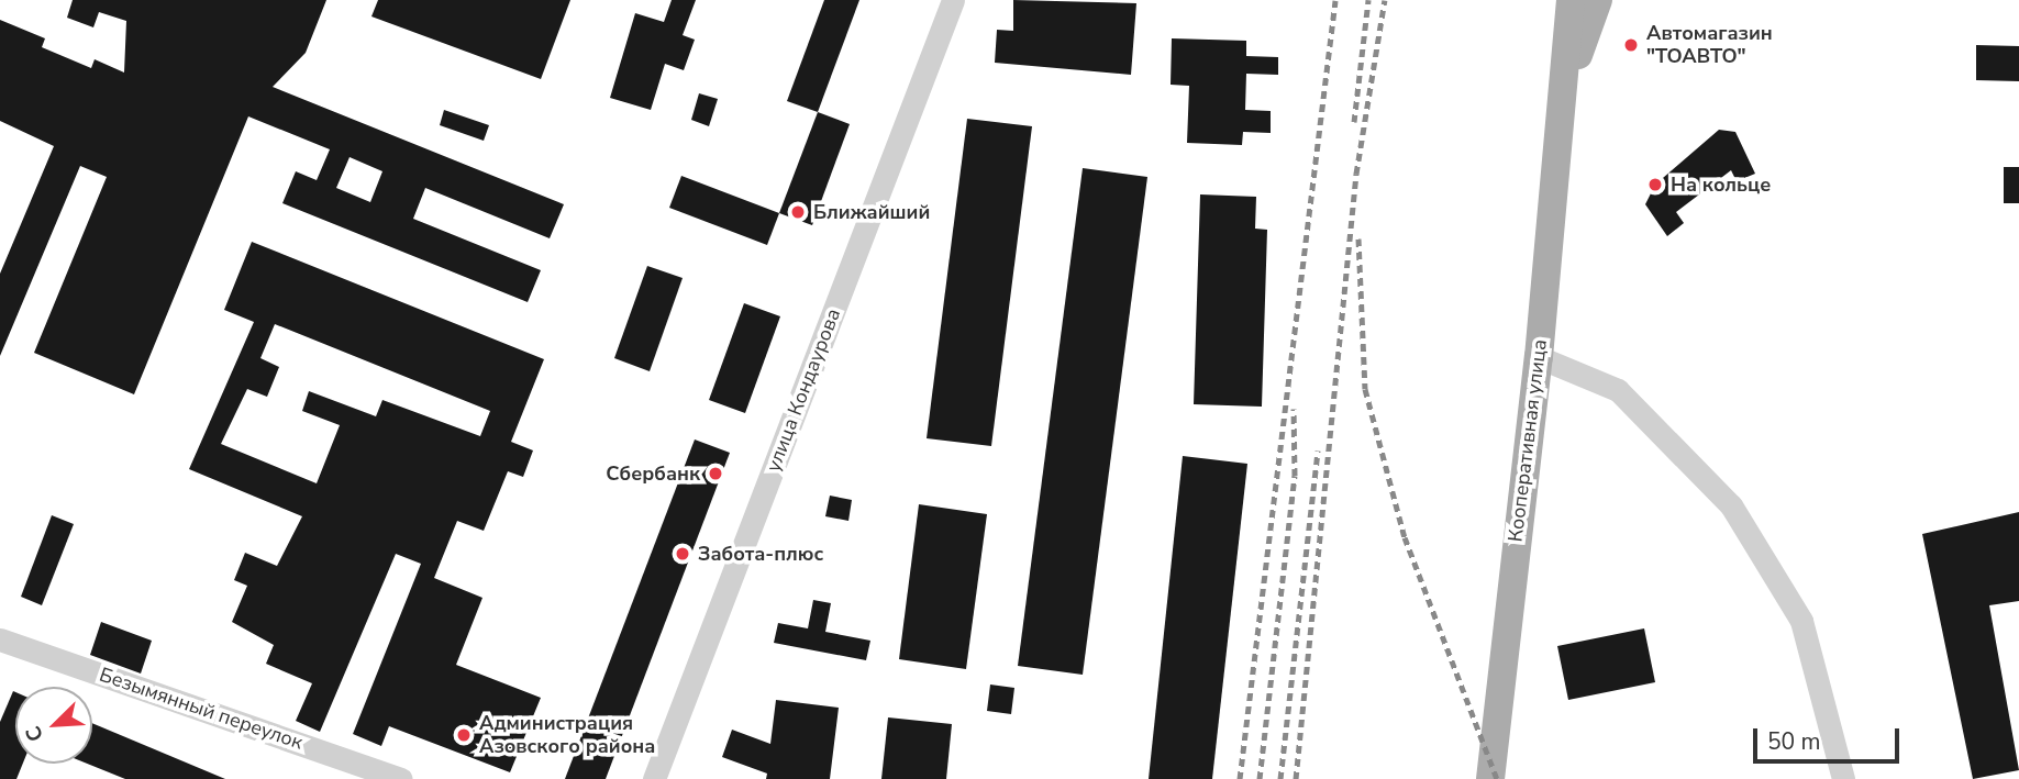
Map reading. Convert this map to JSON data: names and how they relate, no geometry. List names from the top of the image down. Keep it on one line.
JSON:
{"streets":{"main road":["Кооперативная улица"],"street":["улица Кондаурова","Безымянный переулок"]},"places":["Автомагазин \"ТОАВТО\"","На кольце","Ближайший","Сбербанк","Забота-плюс","Администрация Азовского района"],"scale_bar":"50 m","north":"bottom left"}
